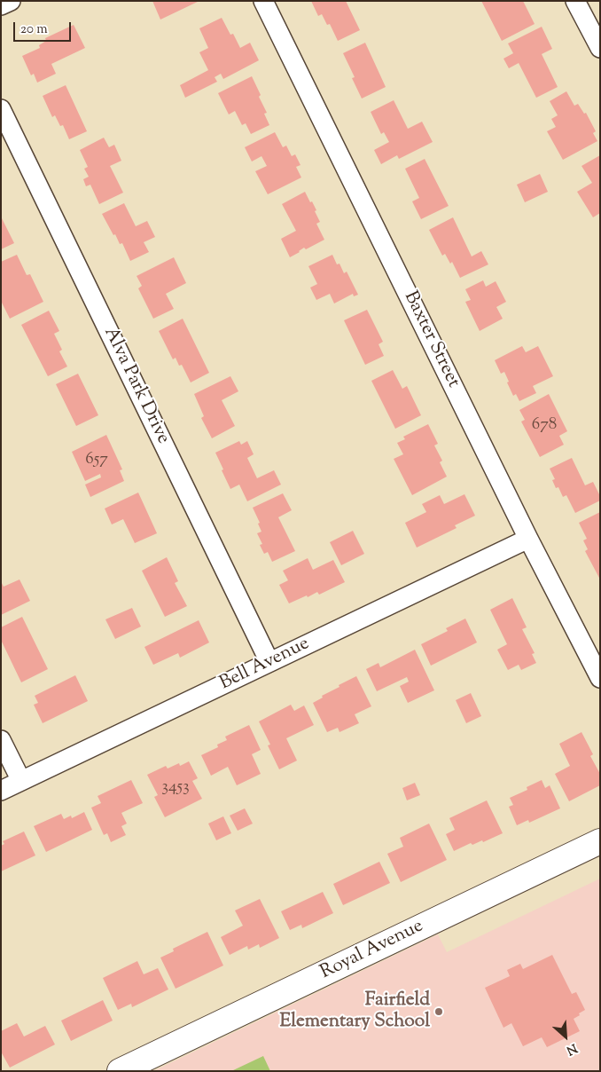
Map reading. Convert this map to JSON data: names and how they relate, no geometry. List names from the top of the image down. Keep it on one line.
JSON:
{"streets":{"street":["Baxter Street","Alva Park Drive","Bell Avenue","Royal Avenue"]},"crossings":[["Baxter Street","Bell Avenue"],["Alva Park Drive","Bell Avenue"]],"places":["Fairfield Elementary School"],"house_numbers":["678","657","3453"],"scale_bar":"20 m","north":"bottom right"}
